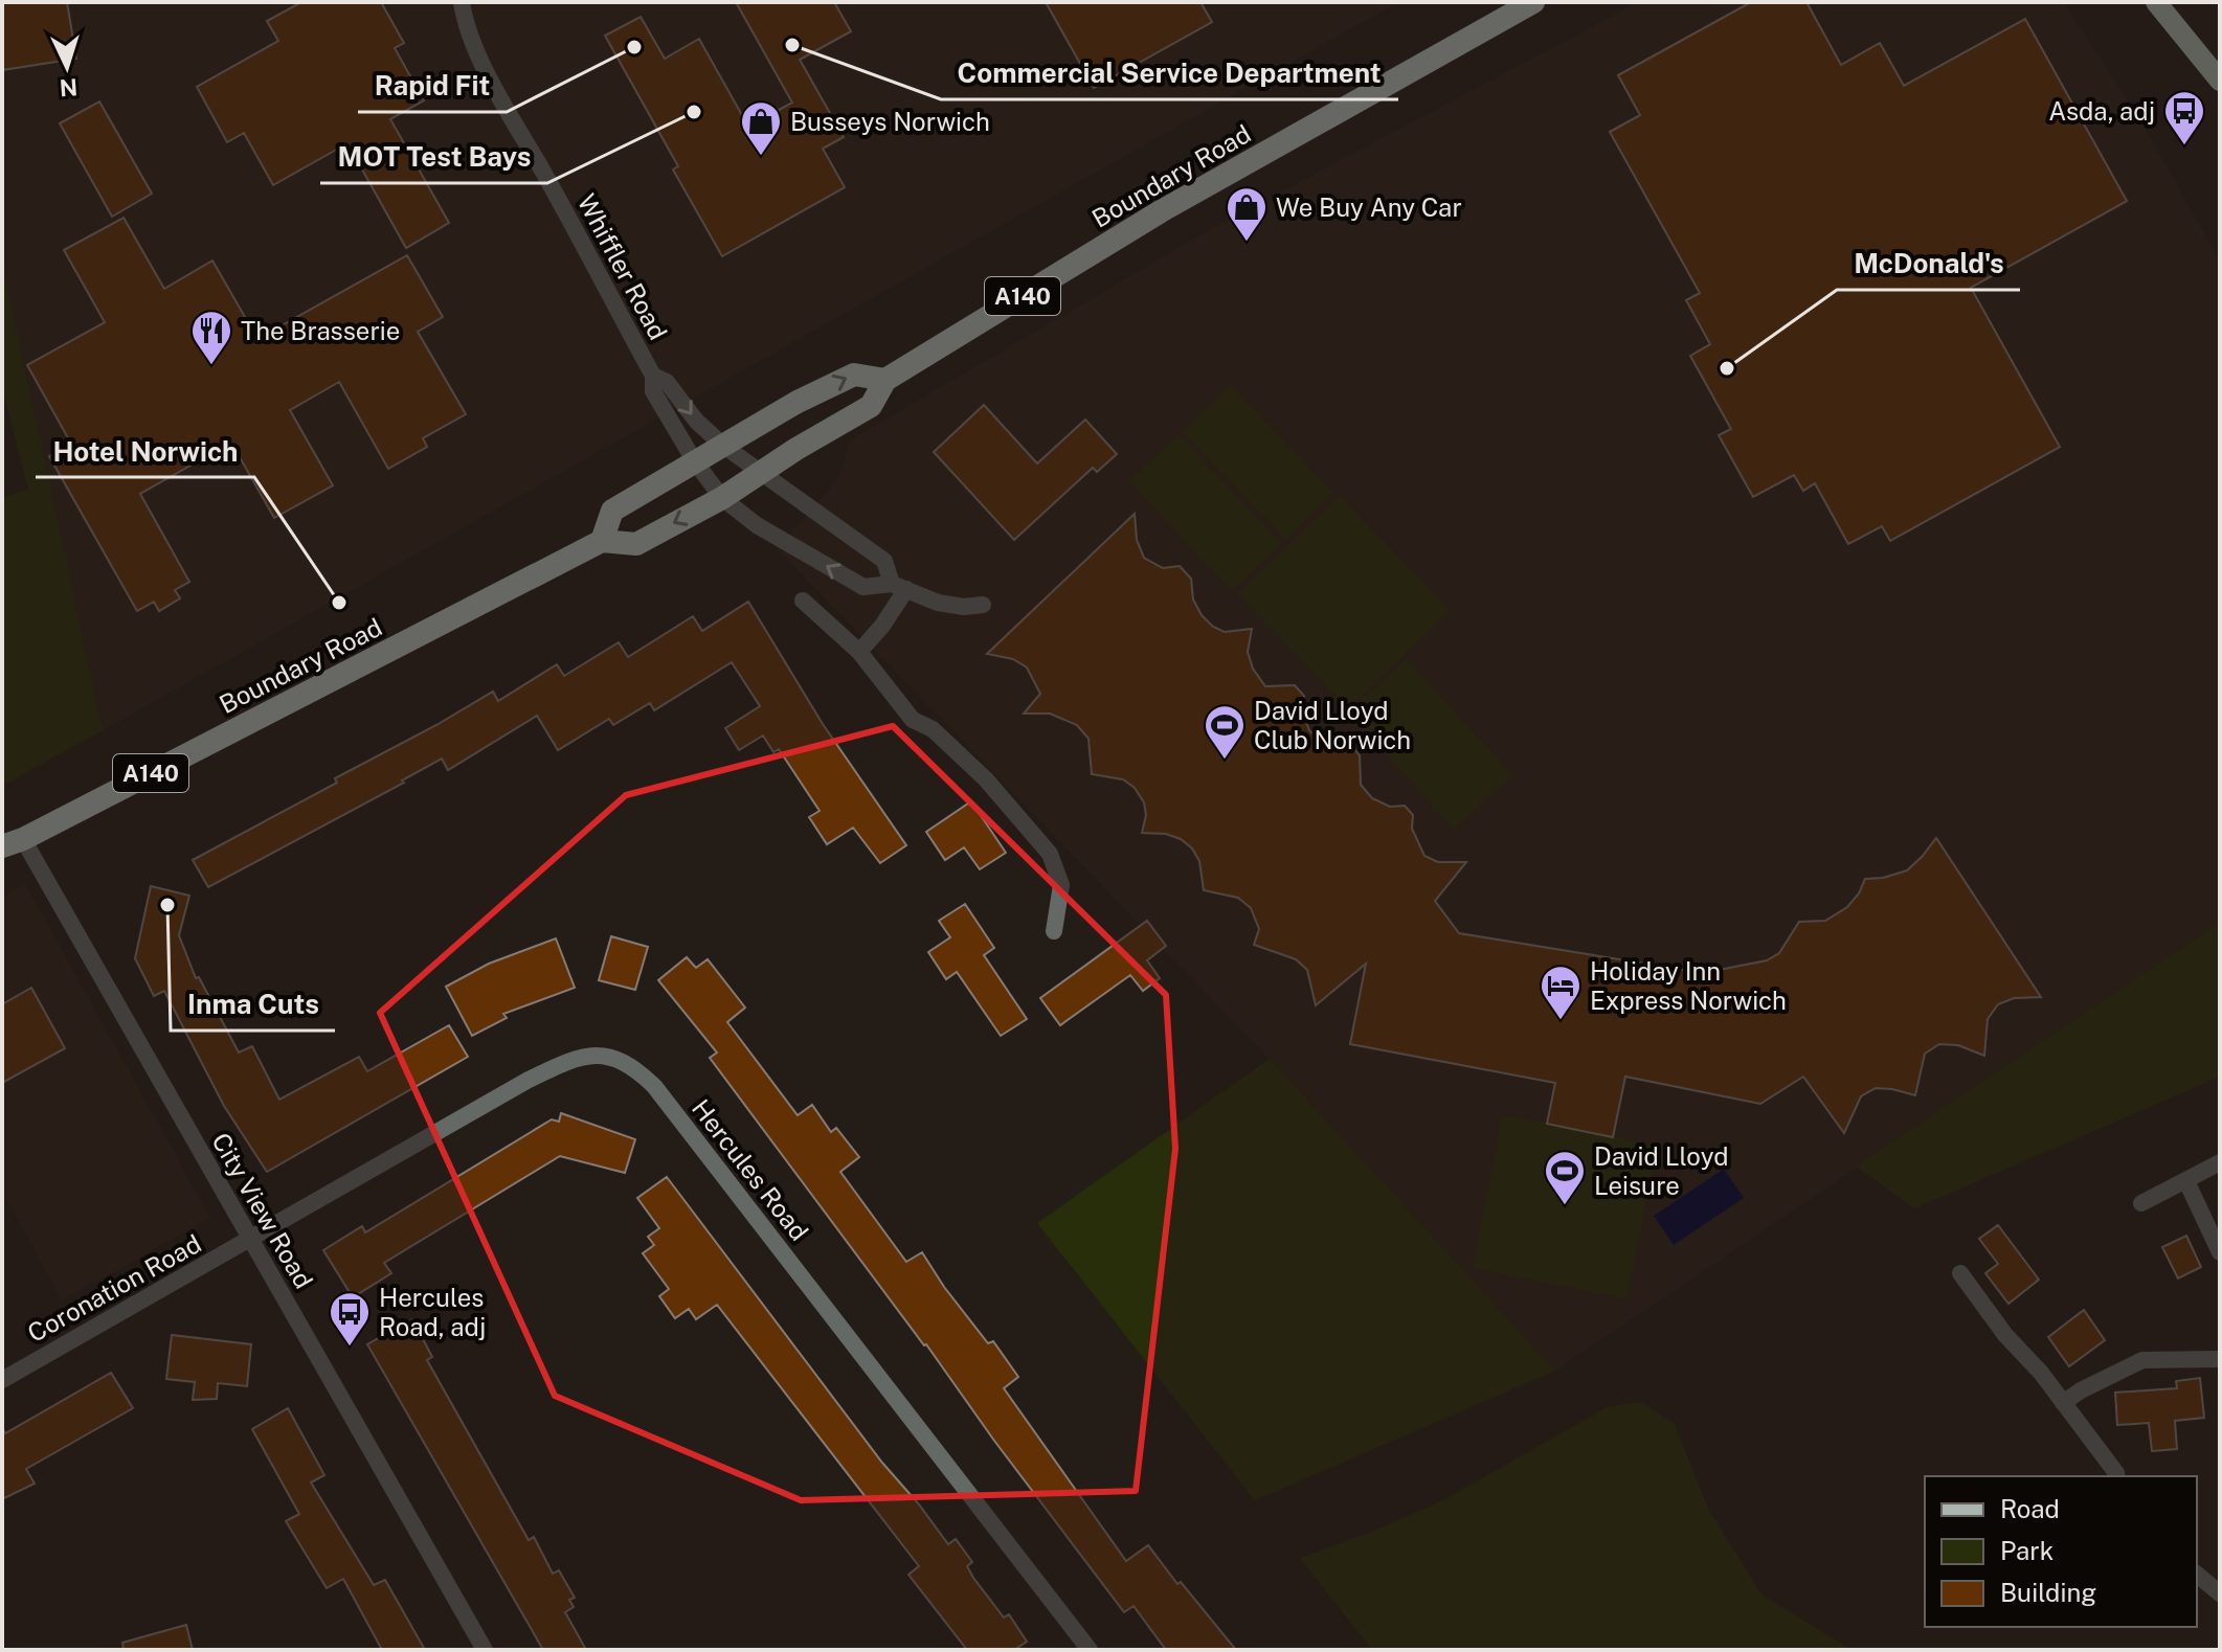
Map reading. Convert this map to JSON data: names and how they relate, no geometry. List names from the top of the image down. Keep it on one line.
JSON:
{"streets":{"highway":["Boundary Road","A140"],"street":["Whiffler Road","Hercules Road","City View Road","Coronation Road"]},"crossings":[["Boundary Road","Whiffler Road"],["Boundary Road","City View Road"],["Hercules Road","City View Road"],["Hercules Road","Coronation Road"],["City View Road","Coronation Road"]],"places":{"other":["Commercial Service Department","Rapid Fit","MOT Test Bays","McDonald's","Hotel Norwich","Inma Cuts"],"bus stop":["Asda, adj","Hercules Road, adj"],"shop":["Busseys Norwich","We Buy Any Car"],"restaurant":["The Brasserie"],"sports":["David Lloyd Club Norwich","David Lloyd Leisure"],"hotel":["Holiday Inn Express Norwich"]},"legend":["Road","Park","Building"],"north":"bottom"}
